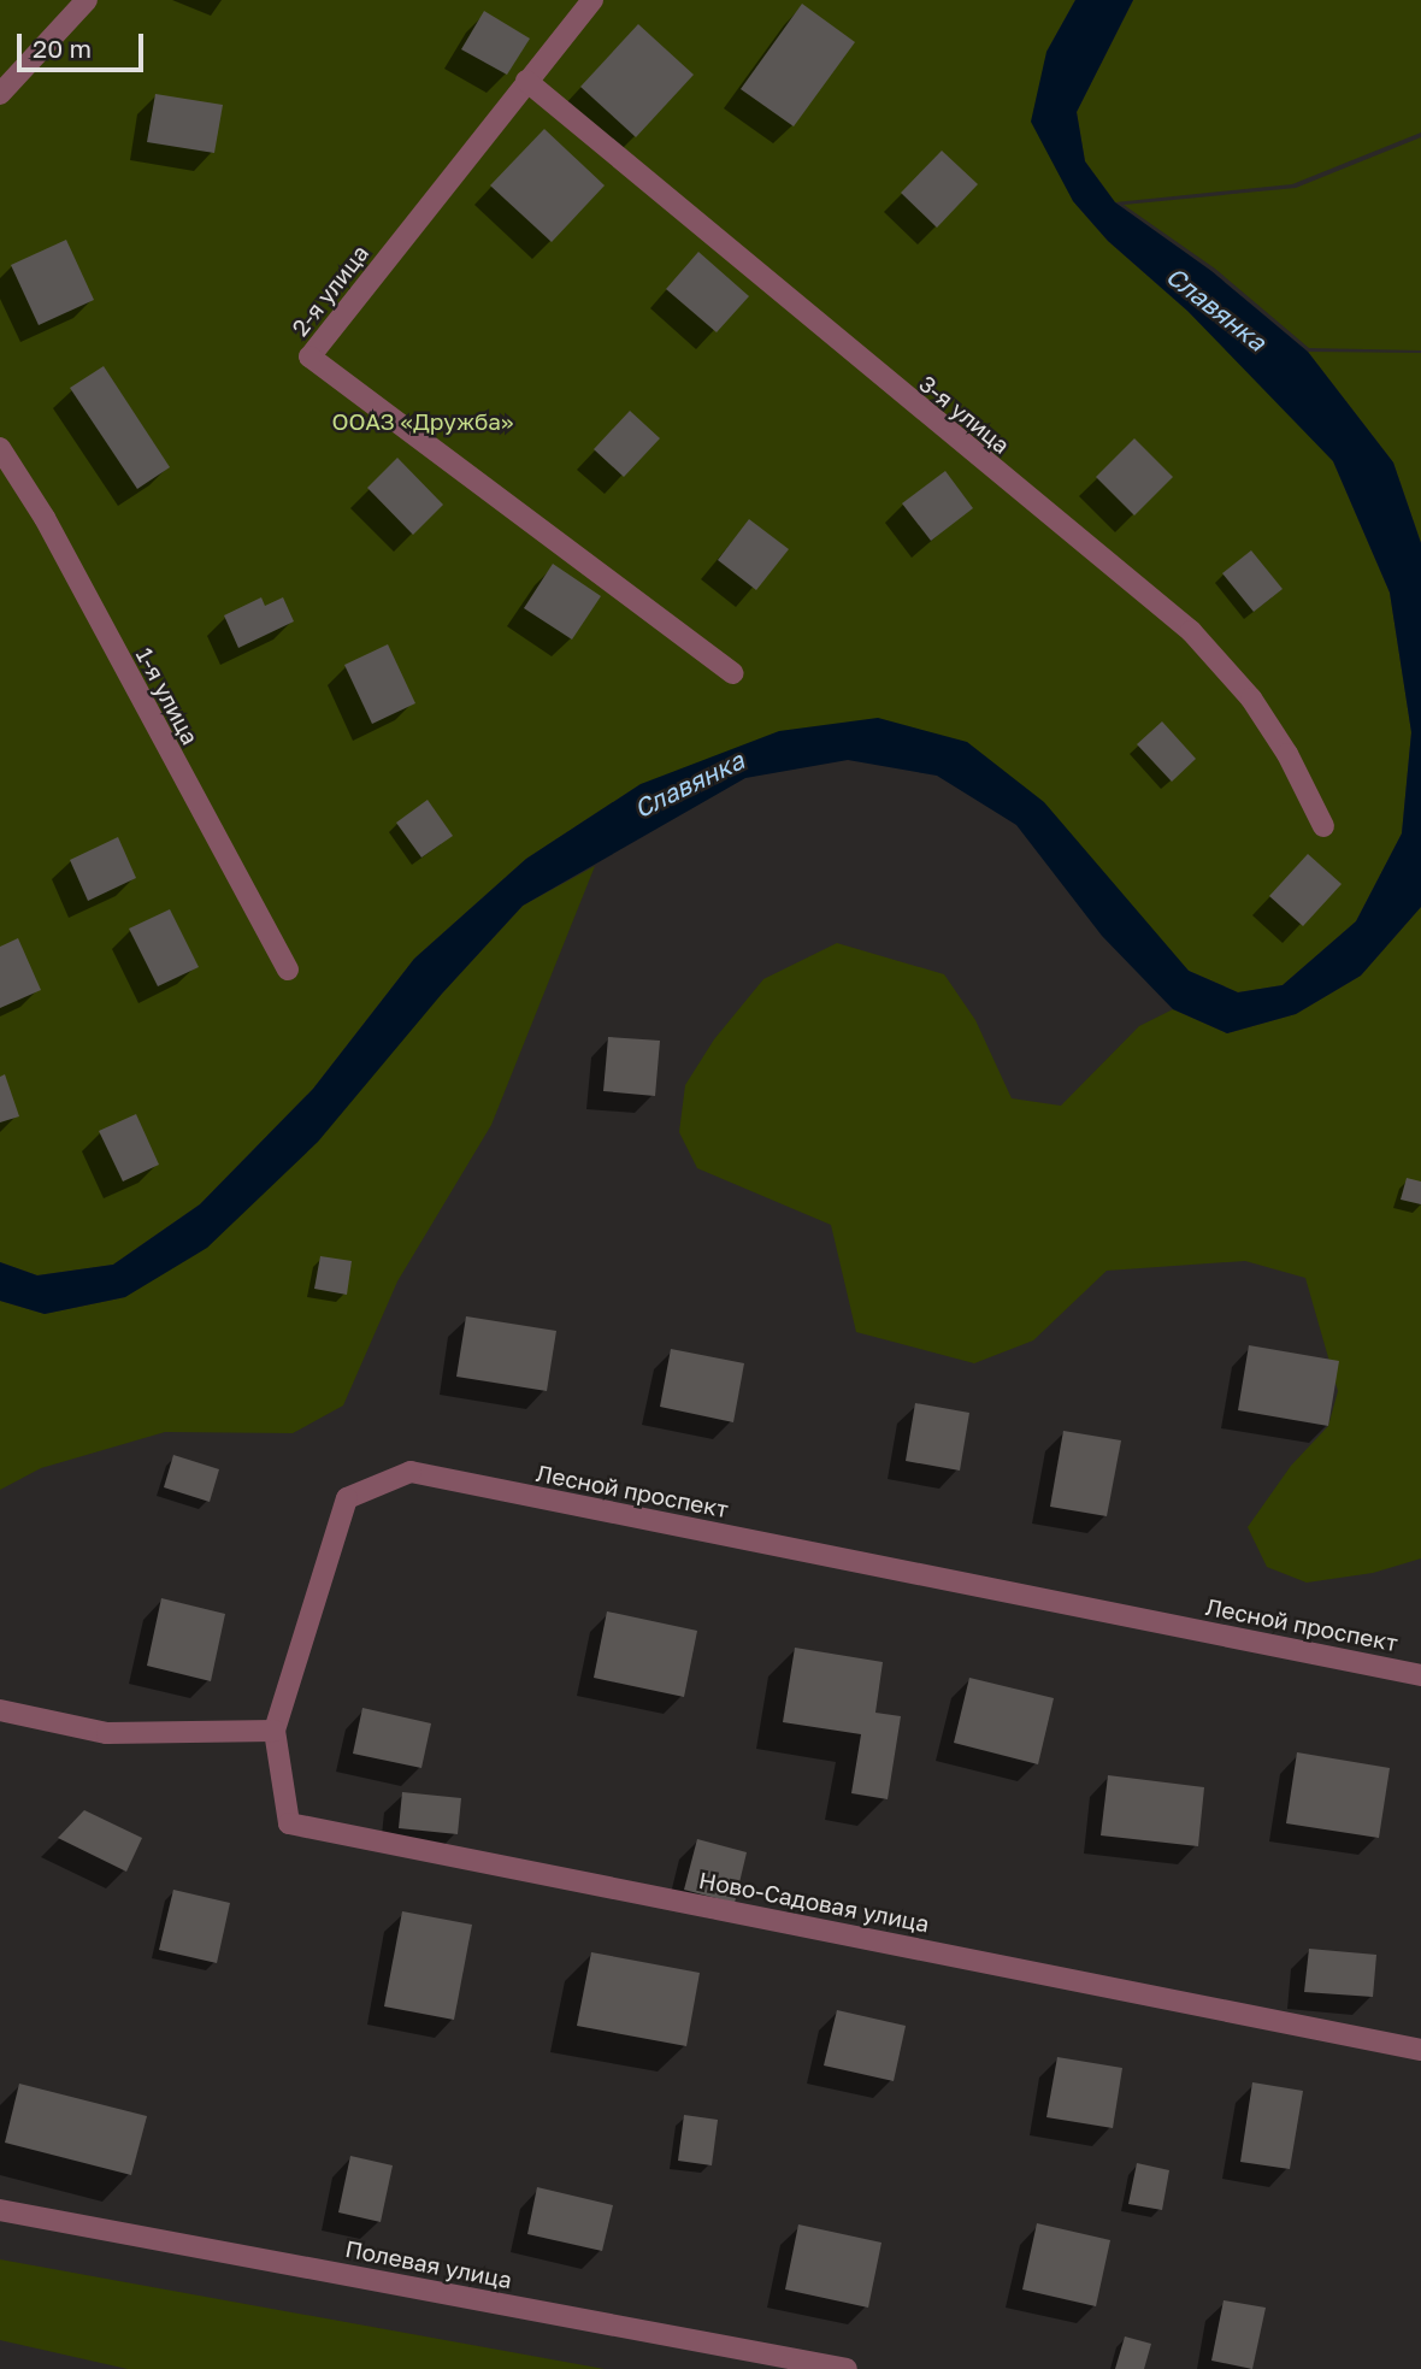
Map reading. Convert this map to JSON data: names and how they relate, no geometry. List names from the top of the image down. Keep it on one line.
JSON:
{"streets":{"street":["2-я улица","3-я улица","1-я улица","Лесной проспект","Ново-Садовая улица","Полевая улица"]},"crossings":[["2-я улица","3-я улица"],["Лесной проспект","Ново-Садовая улица"]],"water":["Славянка"],"parks":["ООАЗ «Дружба»"],"scale_bar":"20 m"}
